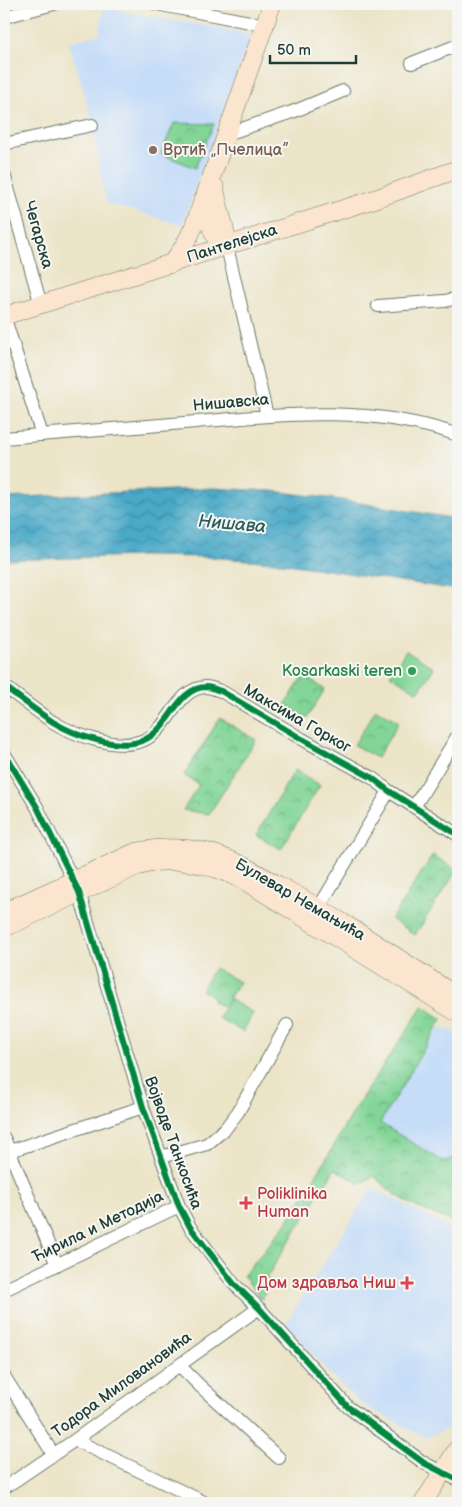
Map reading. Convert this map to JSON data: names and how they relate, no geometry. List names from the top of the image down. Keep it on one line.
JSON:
{"streets":{"street":["Чегарска","Пантелејска","Нишавска","Максима Горког","Булевар Немањића","Војводе Танкосића","Ћирила и Методија","Тодора Миловановића"]},"crossings":[["Чегарска","Пантелејска"],["Булевар Немањића","Војводе Танкосића"],["Војводе Танкосића","Ћирила и Методија"],["Војводе Танкосића","Тодора Миловановића"]],"water":["Нишава"],"places":{"other":["Вртић „Пчелица”","Kosarkaski teren"],"health":["Poliklinika Human","Дом здравља Ниш"]},"scale_bar":"50 m"}
